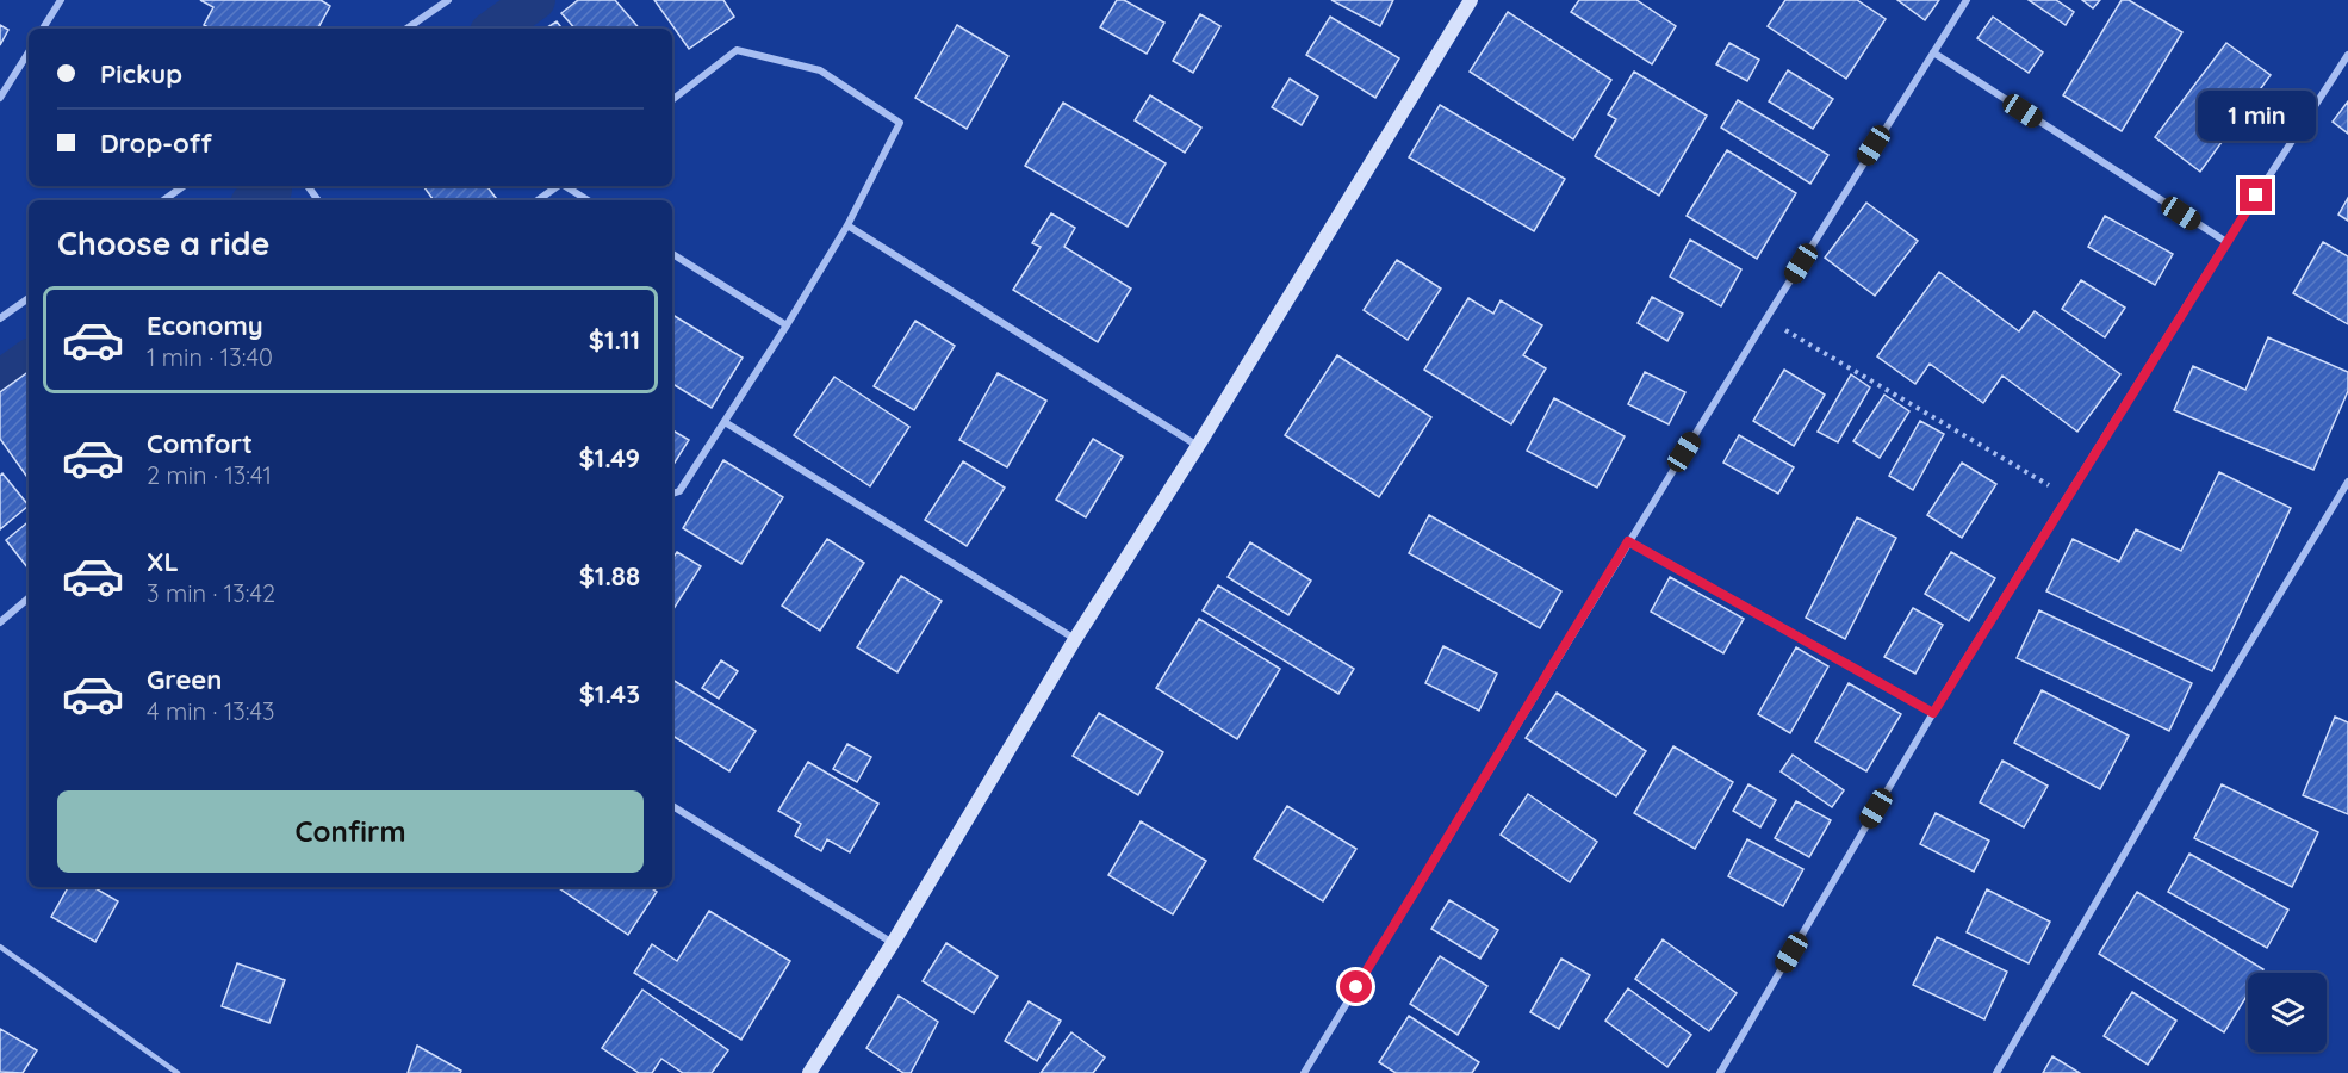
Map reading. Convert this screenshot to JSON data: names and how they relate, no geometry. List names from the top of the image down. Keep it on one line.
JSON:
{"page":{"banner":["Pickup","Drop-off"],"bubble":"1 min","heading":"Choose a ride","list":[{"name":"Economy","note":"1 min · 13:40","value":"$1.11"},{"name":"Comfort","note":"2 min · 13:41","value":"$1.49"},{"name":"XL","note":"3 min · 13:42","value":"$1.88"},{"name":"Green","note":"4 min · 13:43","value":"$1.43"}],"buttons":"Confirm"}}
